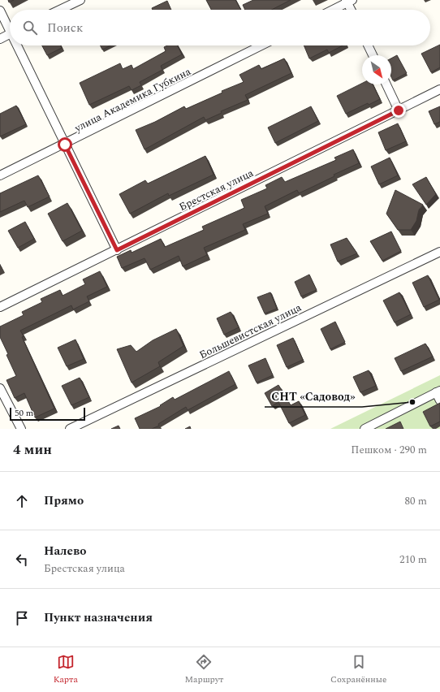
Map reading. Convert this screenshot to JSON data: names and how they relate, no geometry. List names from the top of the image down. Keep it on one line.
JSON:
{"streets":{"street":["улица Академика Губкина","Брестская улица","Большевистская улица"]},"places":["СНТ «Садовод»"],"scale_bar":"50 m","north":"bottom right","page":{"search":"Поиск","scale":"50 m","heading":["4 мин","Пешком · 290 m"],"list":[["Прямо","80 m"],["Налево","Брестская улица","210 m"],"Пункт назначения"],"nav":["Карта","Маршрут","Сохранённые"]}}
